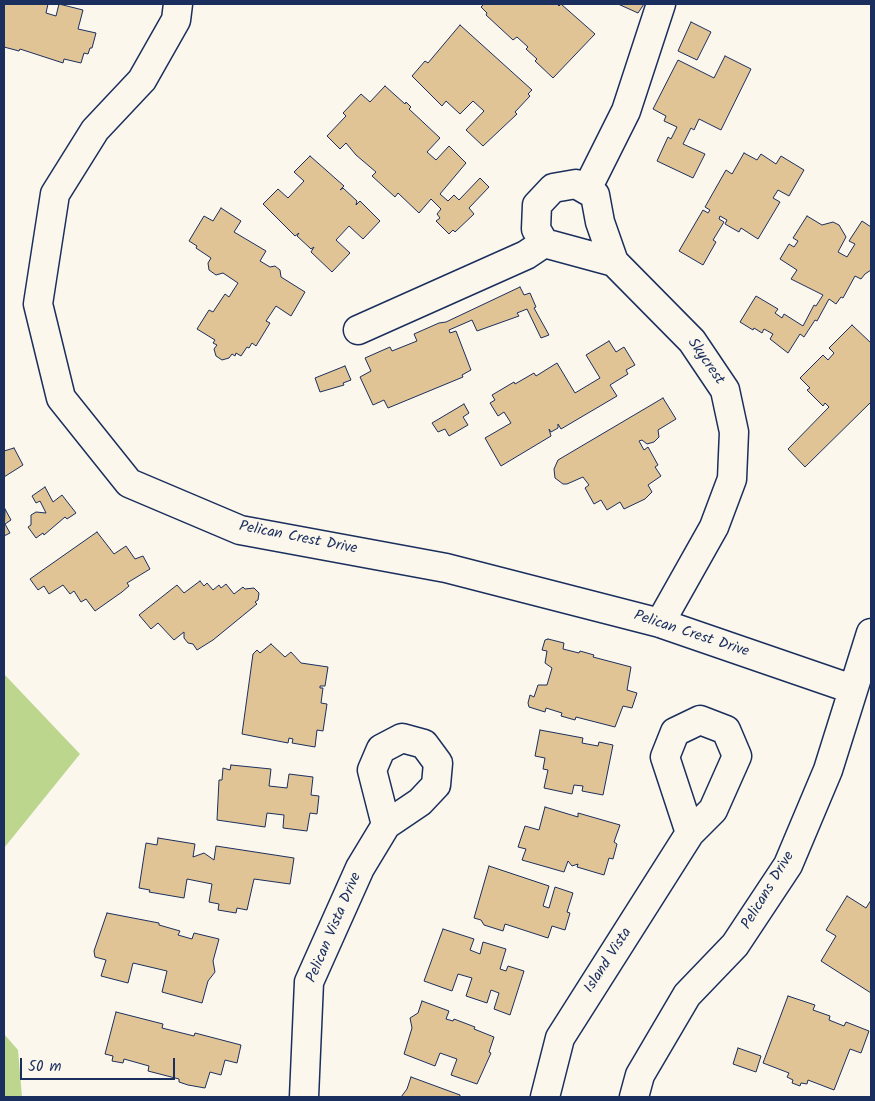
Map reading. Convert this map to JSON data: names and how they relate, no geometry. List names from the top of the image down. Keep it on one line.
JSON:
{"streets":{"street":["Skycrest","Pelican Crest Drive","Pelicans Drive","Pelican Vista Drive","Island Vista"]},"crossings":[["Skycrest","Pelican Crest Drive"],["Pelican Crest Drive","Pelicans Drive"]],"scale_bar":"50 m"}
